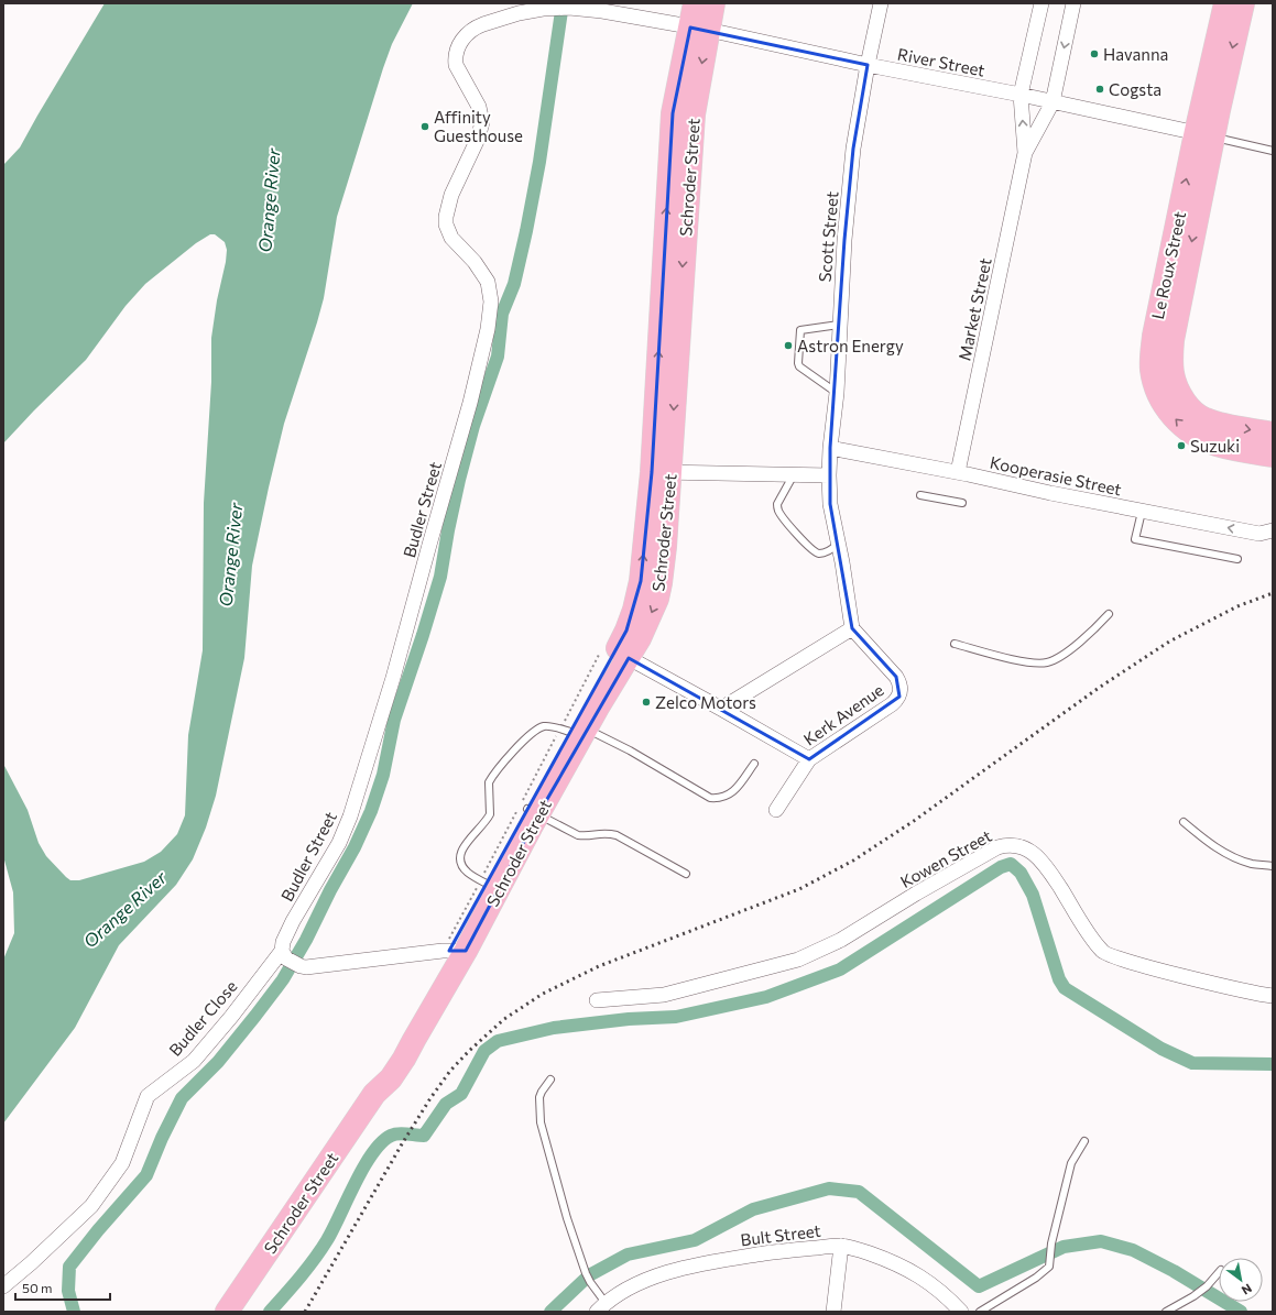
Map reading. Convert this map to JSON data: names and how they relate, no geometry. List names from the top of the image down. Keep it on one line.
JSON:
{"streets":{"highway":["Schroder Street","Le Roux Street"],"street":["River Street","Scott Street","Market Street","Kooperasie Street","Budler Street","Kerk Avenue","Kowen Street","Budler Close","Bult Street"]},"crossings":[["River Street","Schroder Street"],["River Street","Scott Street"],["River Street","Le Roux Street"],["River Street","Market Street"],["River Street","Budler Street"],["Scott Street","Kooperasie Street"],["Market Street","Kooperasie Street"],["Budler Street","Budler Close"]],"water":["Orange River"],"places":["Havanna","Cogsta","Affinity Guesthouse","Astron Energy","Suzuki","Zelco Motors"],"scale_bar":"50 m","north":"bottom right"}
